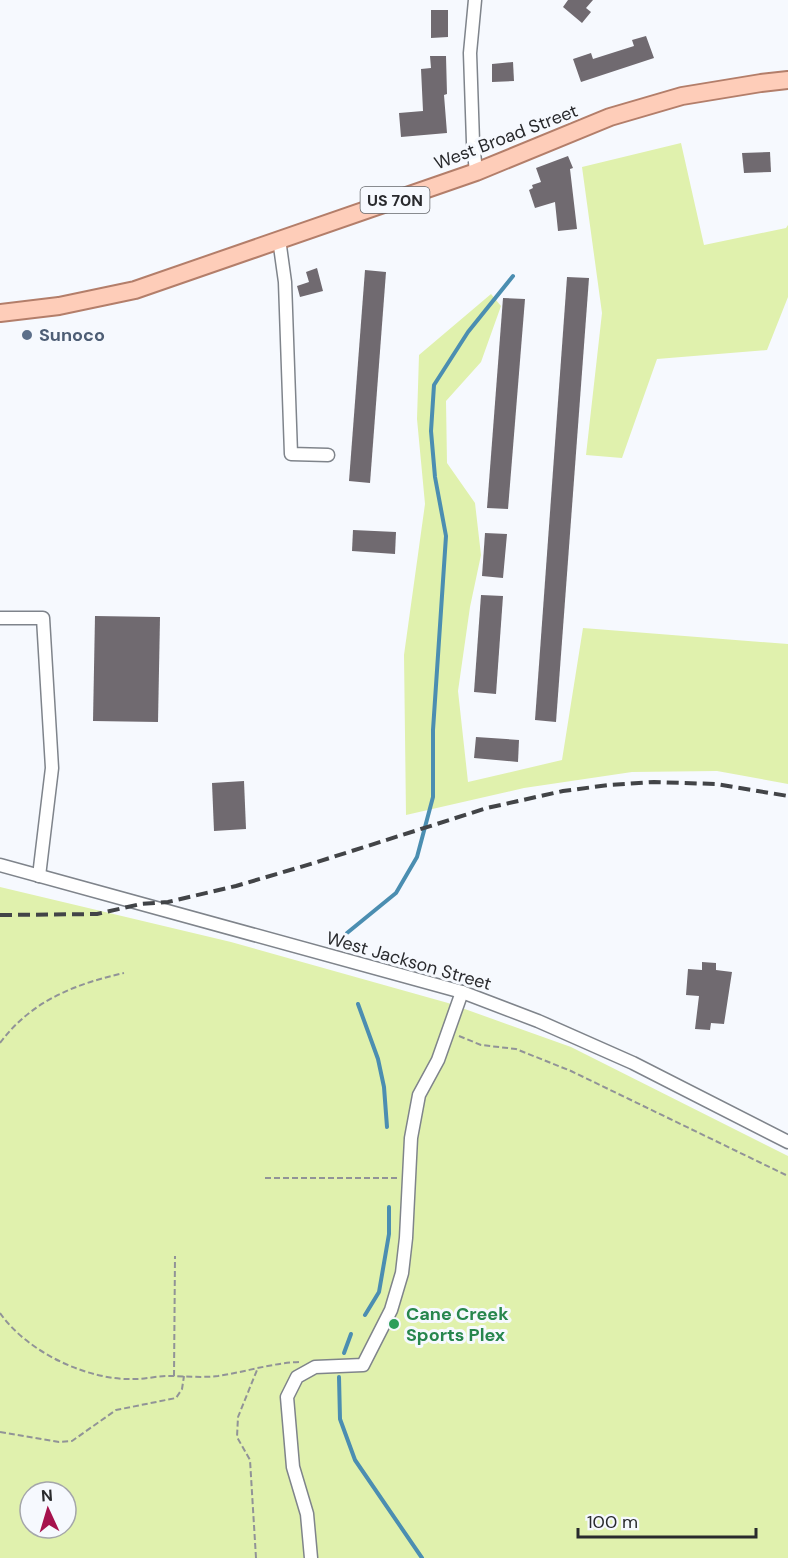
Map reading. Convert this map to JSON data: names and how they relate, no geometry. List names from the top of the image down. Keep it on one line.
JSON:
{"streets":{"main road":["West Broad Street","US 70N"],"street":["West Jackson Street"]},"places":["Sunoco","Cane Creek Sports Plex"],"scale_bar":"100 m","north":"top"}
